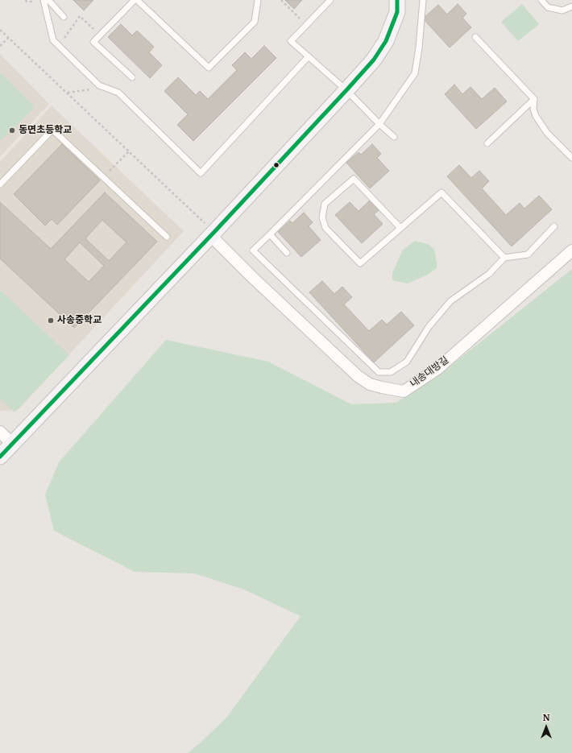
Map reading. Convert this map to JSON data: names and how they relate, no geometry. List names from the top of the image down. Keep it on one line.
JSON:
{"streets":{"street":["내송대방길"]},"places":["동면초등학교","사송중학교"],"north":"top"}
